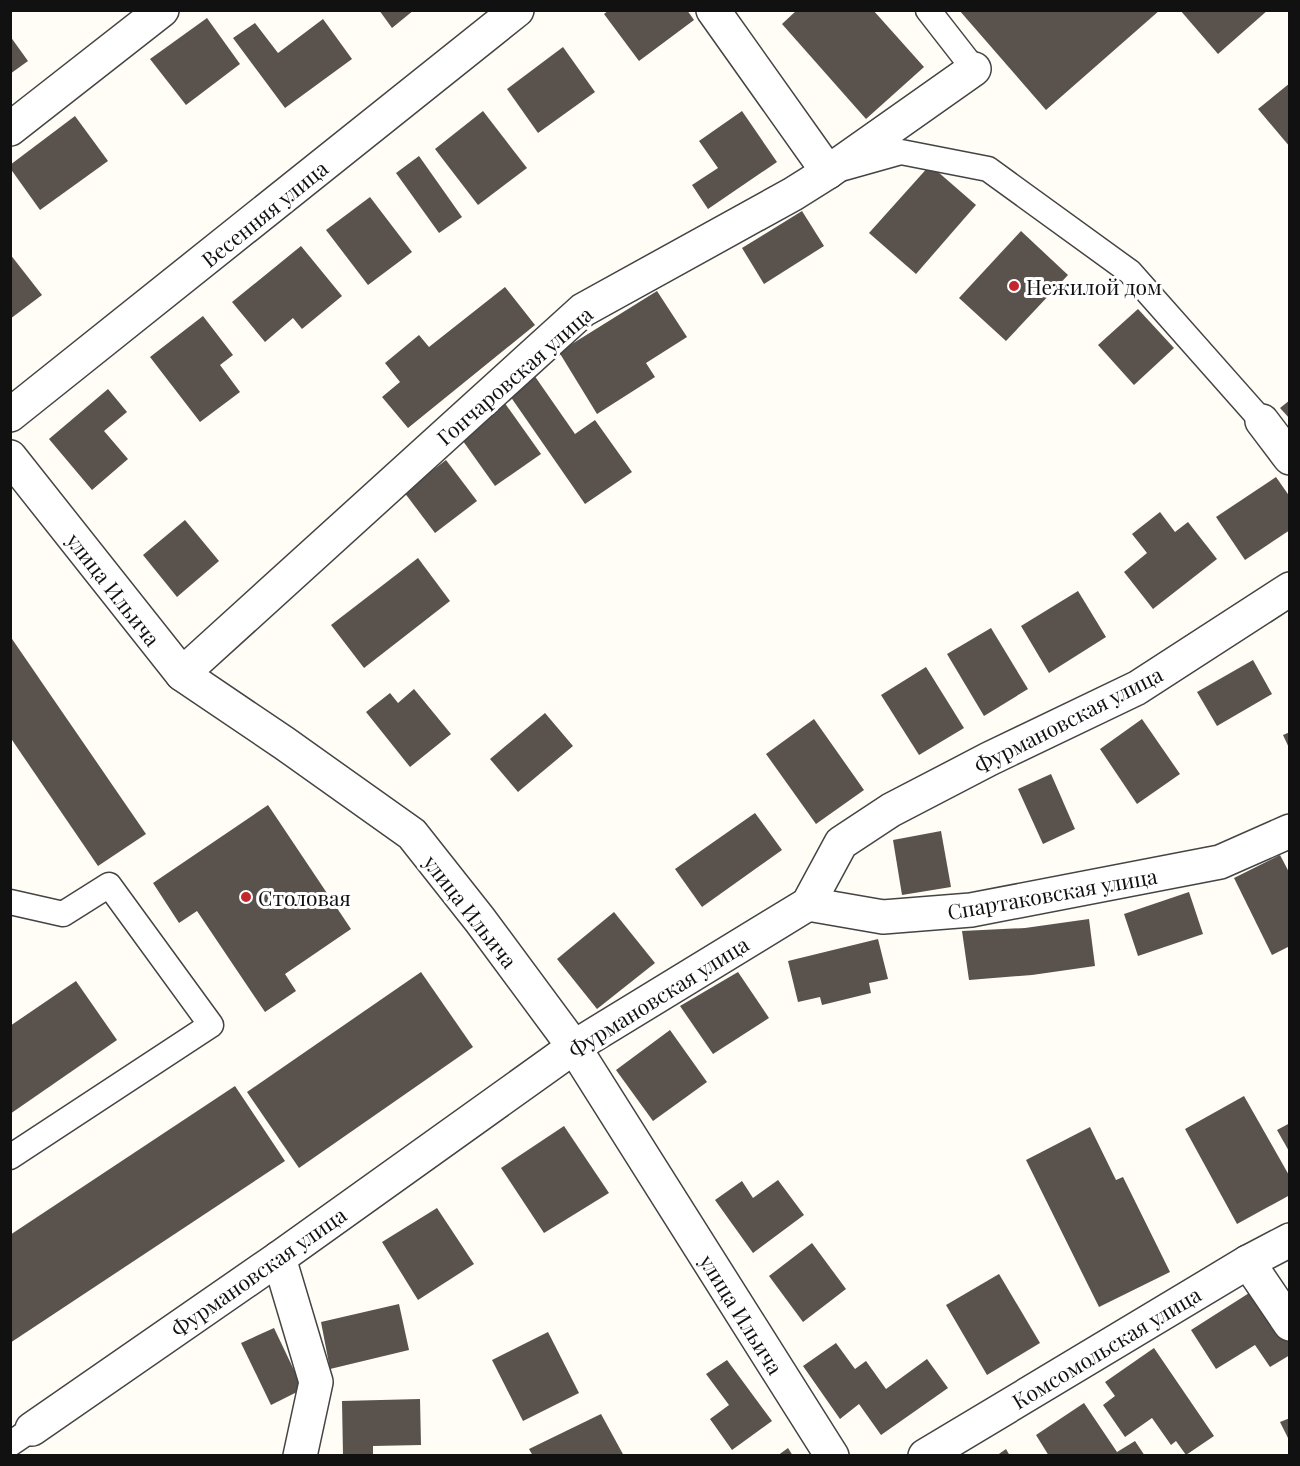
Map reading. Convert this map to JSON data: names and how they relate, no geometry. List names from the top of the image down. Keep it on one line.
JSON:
{"streets":{"street":["Весенняя улица","Гончаровская улица","улица Ильича","Фурмановская улица","Спартаковская улица","Комсомольская улица"]},"crossings":[["Гончаровская улица","улица Ильича"],["улица Ильича","Фурмановская улица"],["Фурмановская улица","Спартаковская улица"]],"places":["Нежилой дом","Столовая"]}
